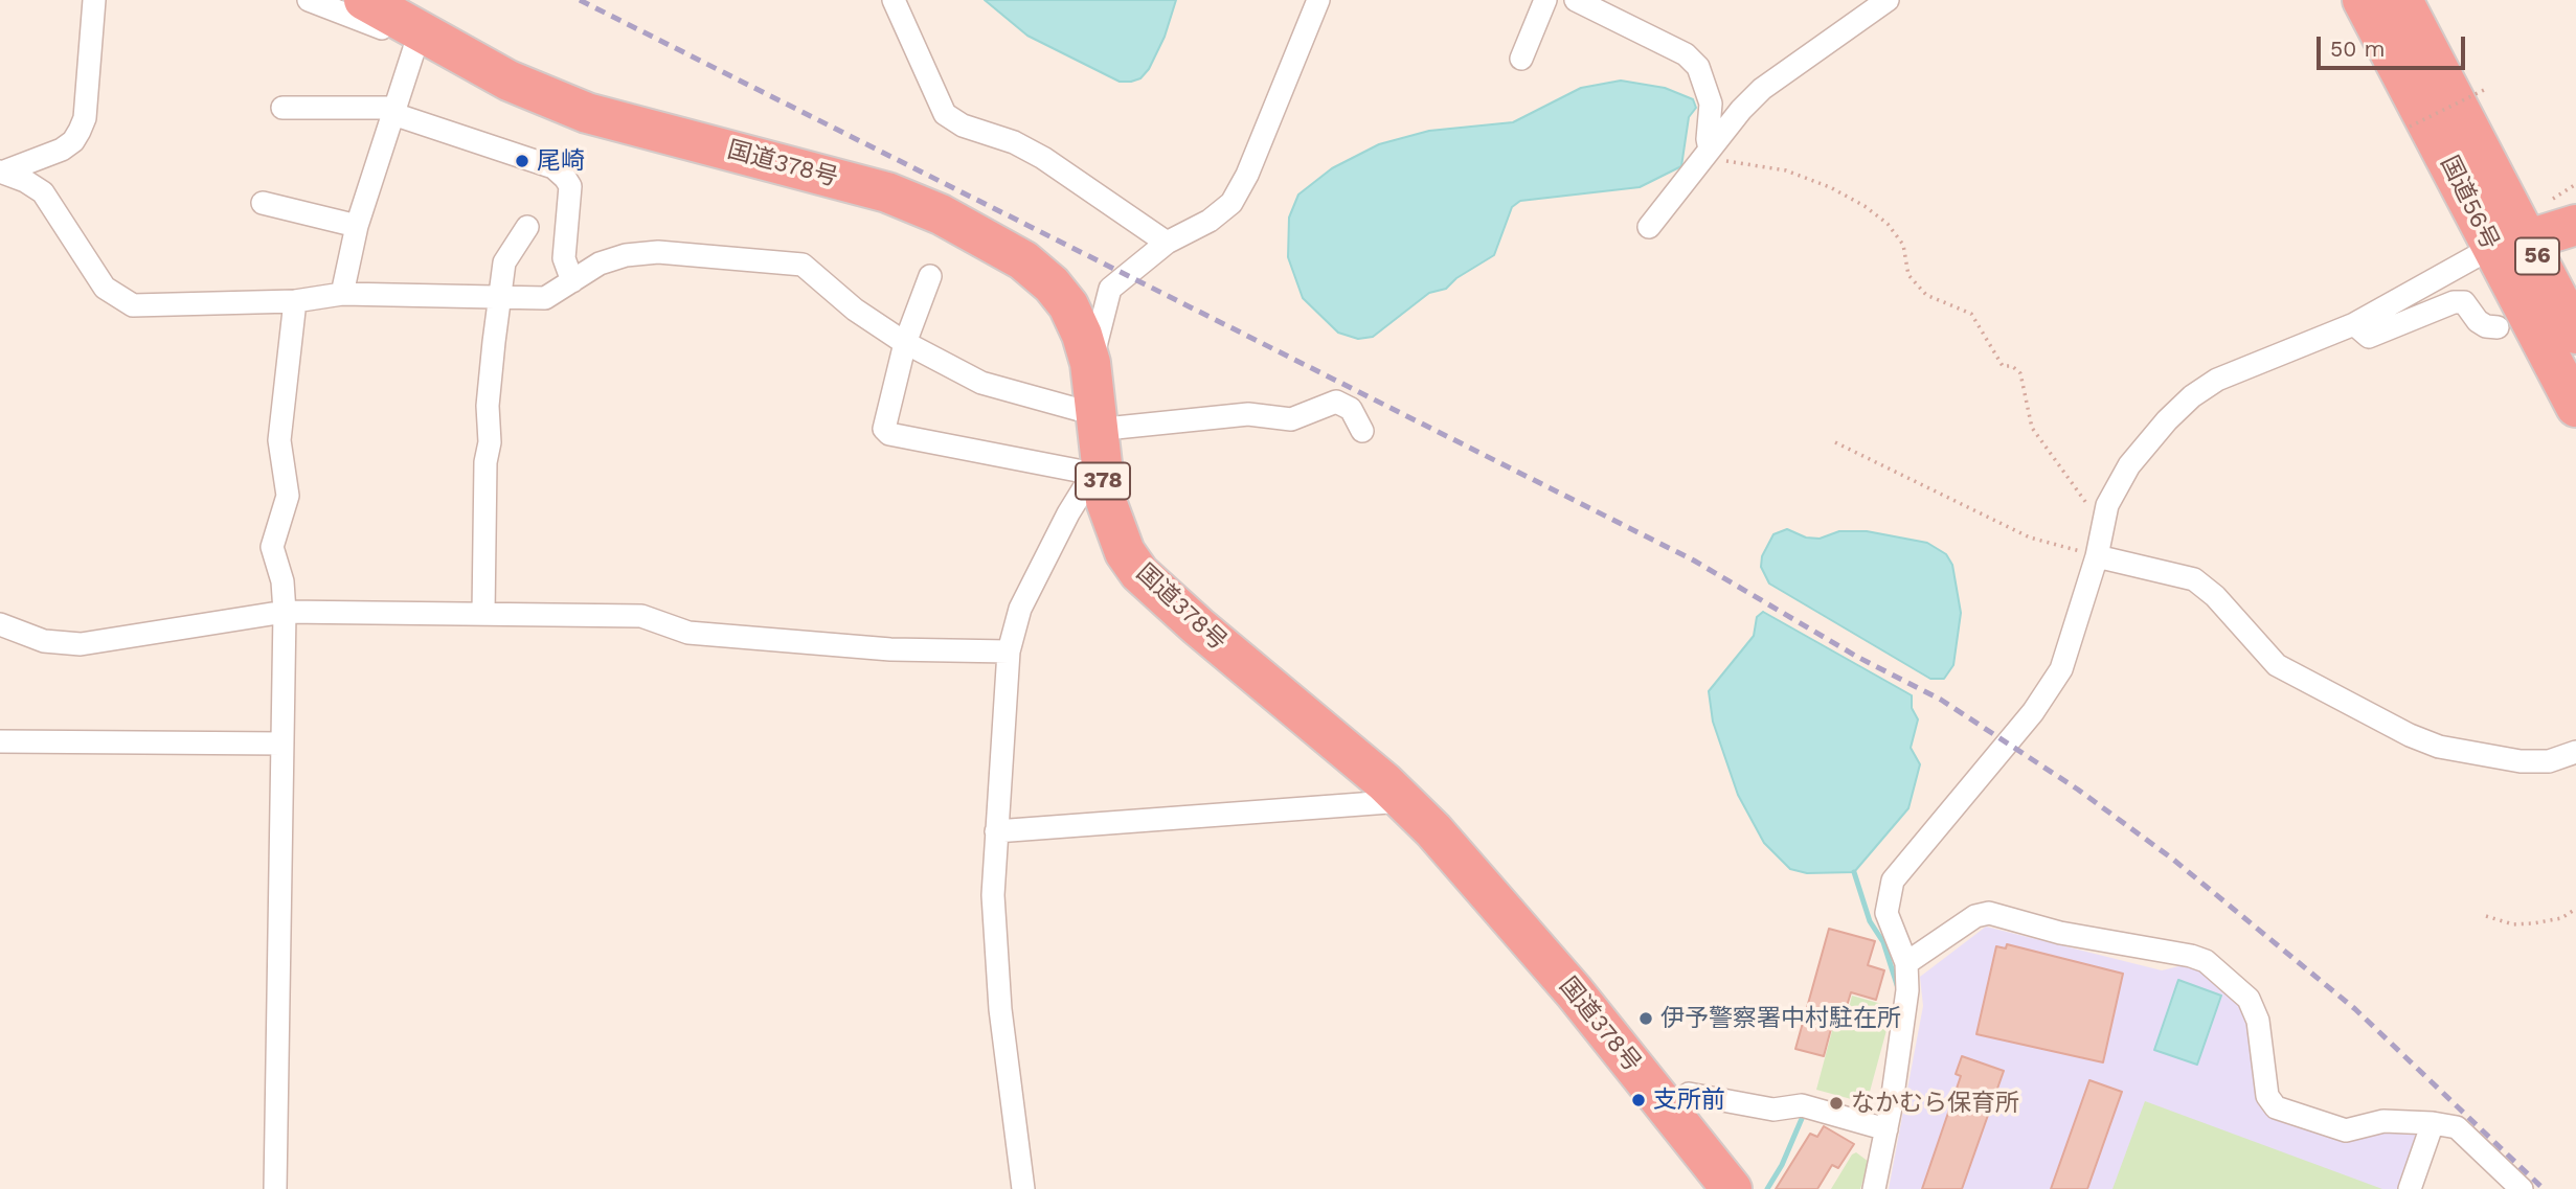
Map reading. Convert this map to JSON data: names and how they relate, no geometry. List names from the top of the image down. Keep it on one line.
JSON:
{"streets":{"highway":["国道378号","国道56号","56","378"]},"places":["尾崎","伊予警察署中村駐在所","支所前","なかむら保育所"],"scale_bar":"50 m"}
